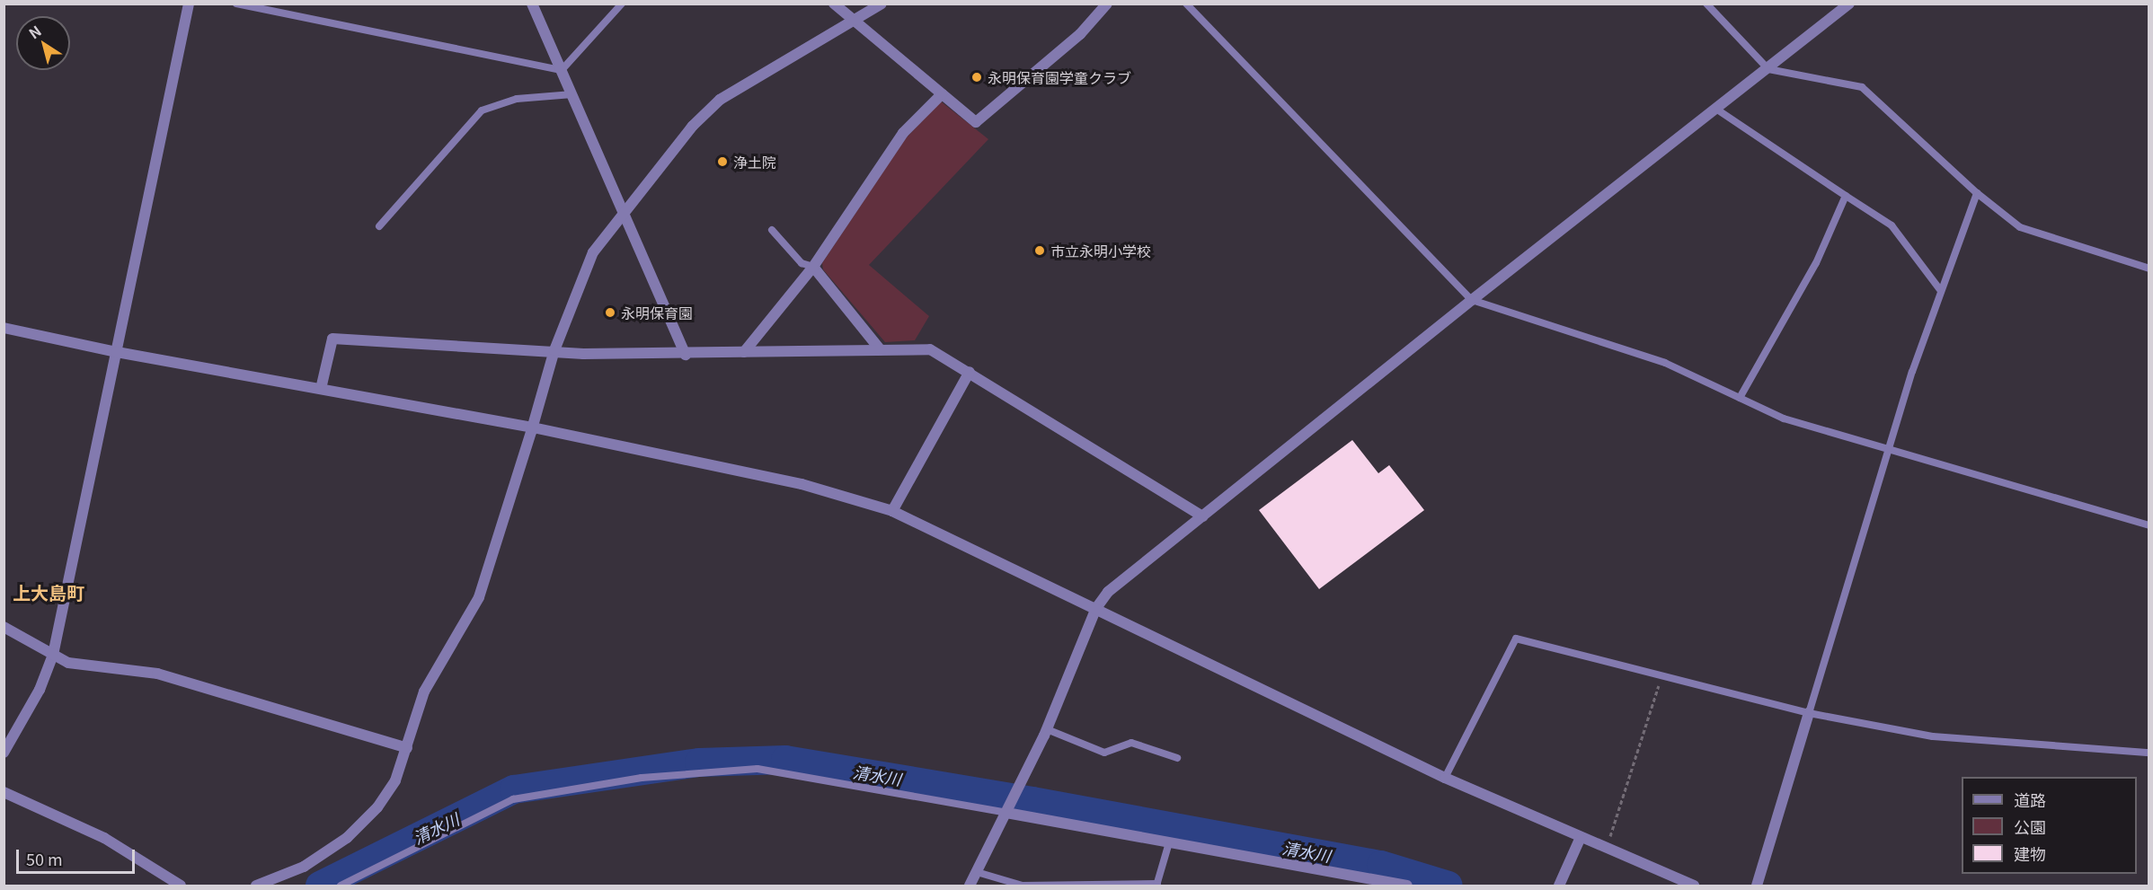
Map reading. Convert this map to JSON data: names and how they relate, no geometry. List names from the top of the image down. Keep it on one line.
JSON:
{"districts":["上大島町"],"water":["清水川"],"places":["永明保育園学童クラブ","浄土院","市立永明小学校","永明保育園"],"legend":["道路","公園","建物"],"scale_bar":"50 m","north":"top left"}
